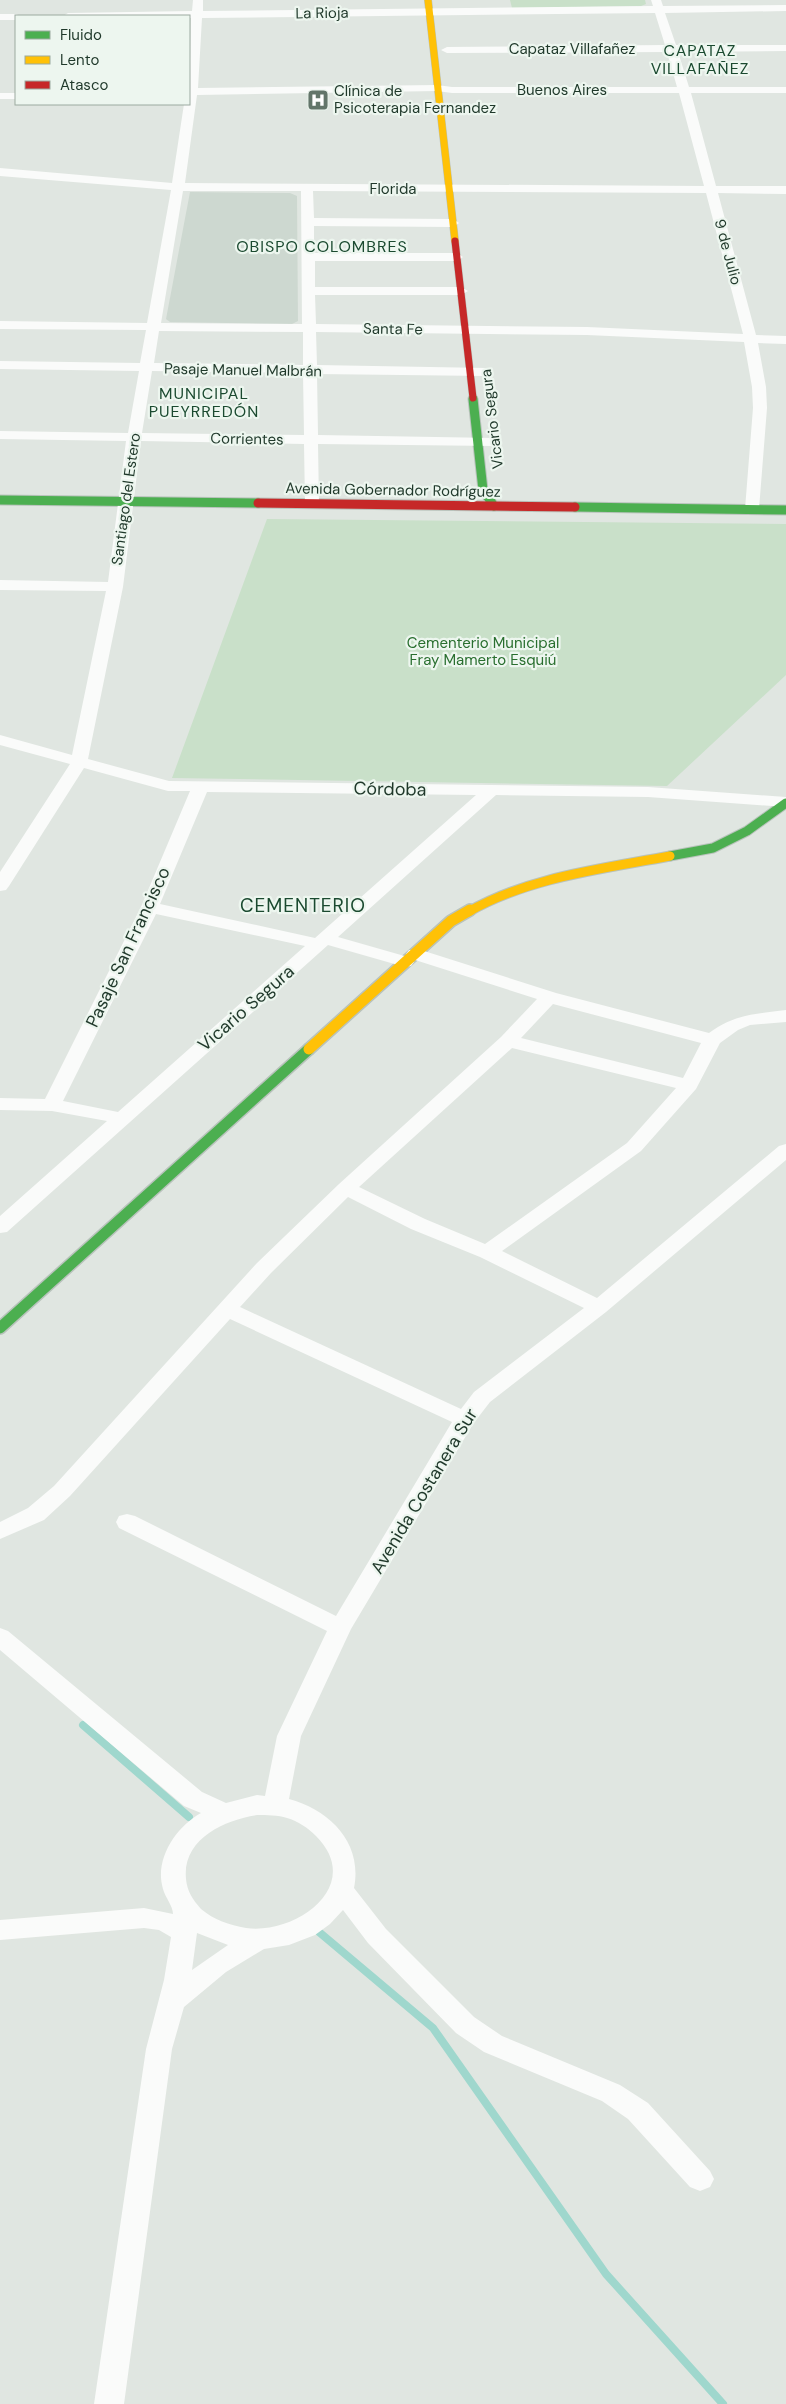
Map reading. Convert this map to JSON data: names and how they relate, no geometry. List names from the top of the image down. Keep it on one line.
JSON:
{"streets":{"street":["La Rioja","Capataz Villafañez","Buenos Aires","Florida","9 de Julio","Santa Fe","Pasaje Manuel Malbrán","Vicario Segura","Corrientes","Avenida Gobernador Rodríguez","Santiago del Estero","Córdoba","Pasaje San Francisco","Avenida Costanera Sur"]},"crossings":[["La Rioja","9 de Julio"],["La Rioja","Vicario Segura"],["La Rioja","Santiago del Estero"],["Capataz Villafañez","9 de Julio"],["Buenos Aires","9 de Julio"],["Buenos Aires","Vicario Segura"],["Buenos Aires","Santiago del Estero"],["Florida","9 de Julio"],["Florida","Vicario Segura"],["Florida","Santiago del Estero"],["9 de Julio","Santa Fe"],["9 de Julio","Avenida Gobernador Rodríguez"],["Santa Fe","Vicario Segura"],["Santa Fe","Santiago del Estero"],["Pasaje Manuel Malbrán","Vicario Segura"],["Pasaje Manuel Malbrán","Santiago del Estero"],["Vicario Segura","Corrientes"],["Vicario Segura","Avenida Gobernador Rodríguez"],["Vicario Segura","Córdoba"],["Corrientes","Santiago del Estero"],["Avenida Gobernador Rodríguez","Santiago del Estero"],["Santiago del Estero","Córdoba"],["Córdoba","Pasaje San Francisco"]],"districts":["CAPATAZ VILLAFAÑEZ","OBISPO COLOMBRES","MUNICIPAL PUEYRREDÓN","CEMENTERIO"],"parks":["Cementerio Municipal Fray Mamerto Esquiú"],"places":{"hospital":["Clínica de Psicoterapia Fernandez"]},"legend":["Fluido","Lento","Atasco"]}
